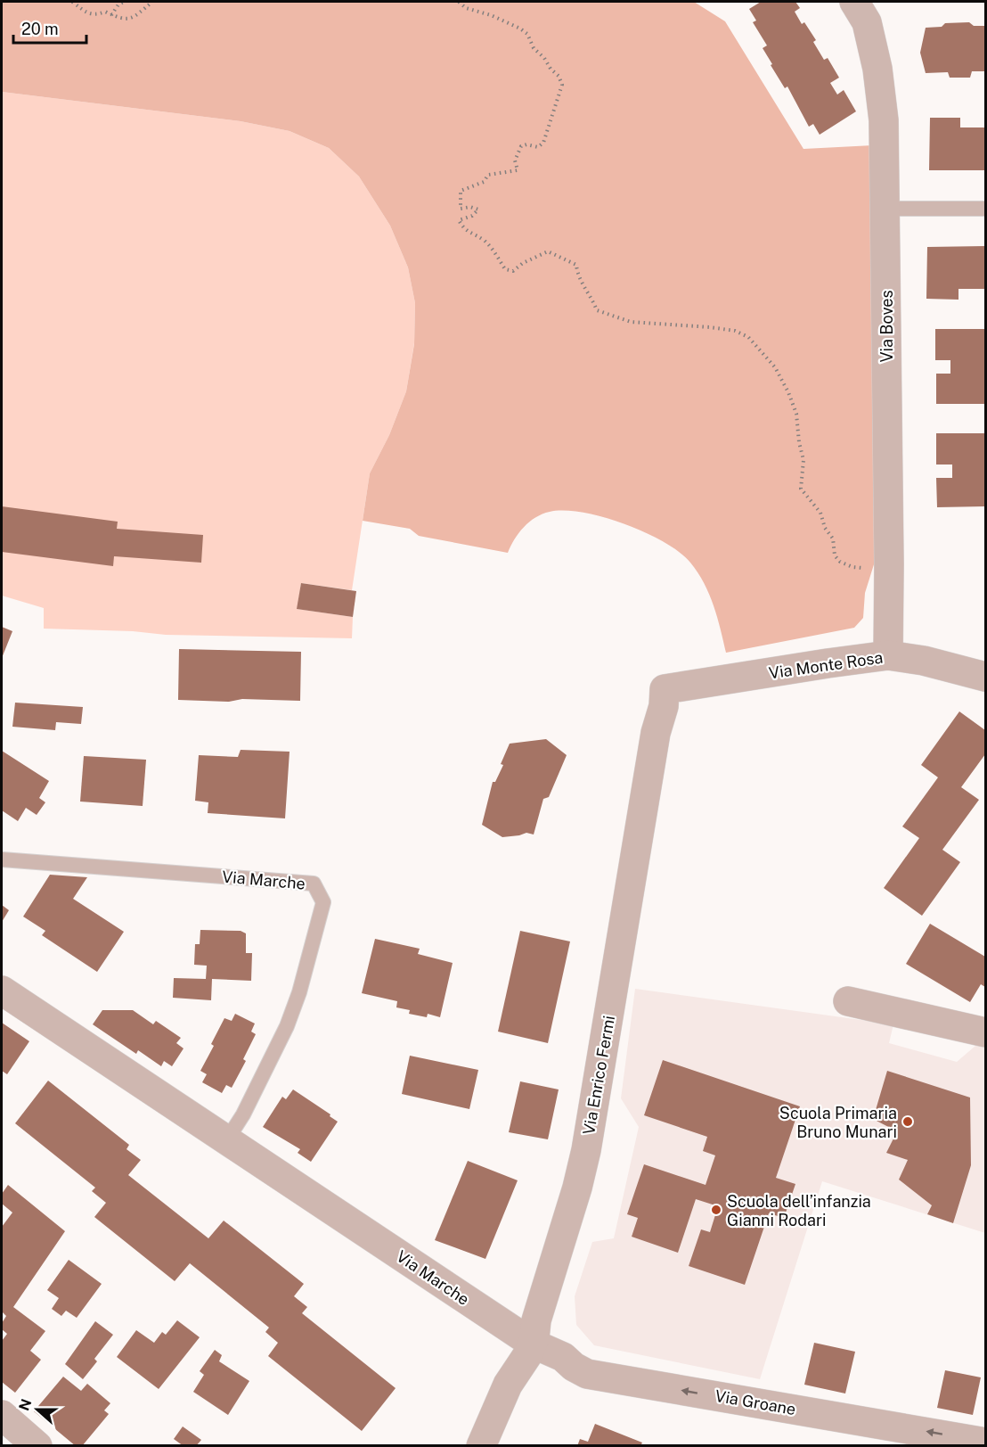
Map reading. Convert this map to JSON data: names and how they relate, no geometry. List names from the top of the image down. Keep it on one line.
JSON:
{"streets":{"street":["Via Boves","Via Monte Rosa","Via Marche","Via Enrico Fermi","Via Groane"]},"crossings":[["Via Boves","Via Monte Rosa"],["Via Monte Rosa","Via Enrico Fermi"],["Via Marche","Via Enrico Fermi"],["Via Marche","Via Groane"],["Via Enrico Fermi","Via Groane"]],"one_way":["Via Groane"],"places":["Scuola Primaria Bruno Munari","Scuola dell’infanzia Gianni Rodari"],"scale_bar":"20 m","north":"left"}
